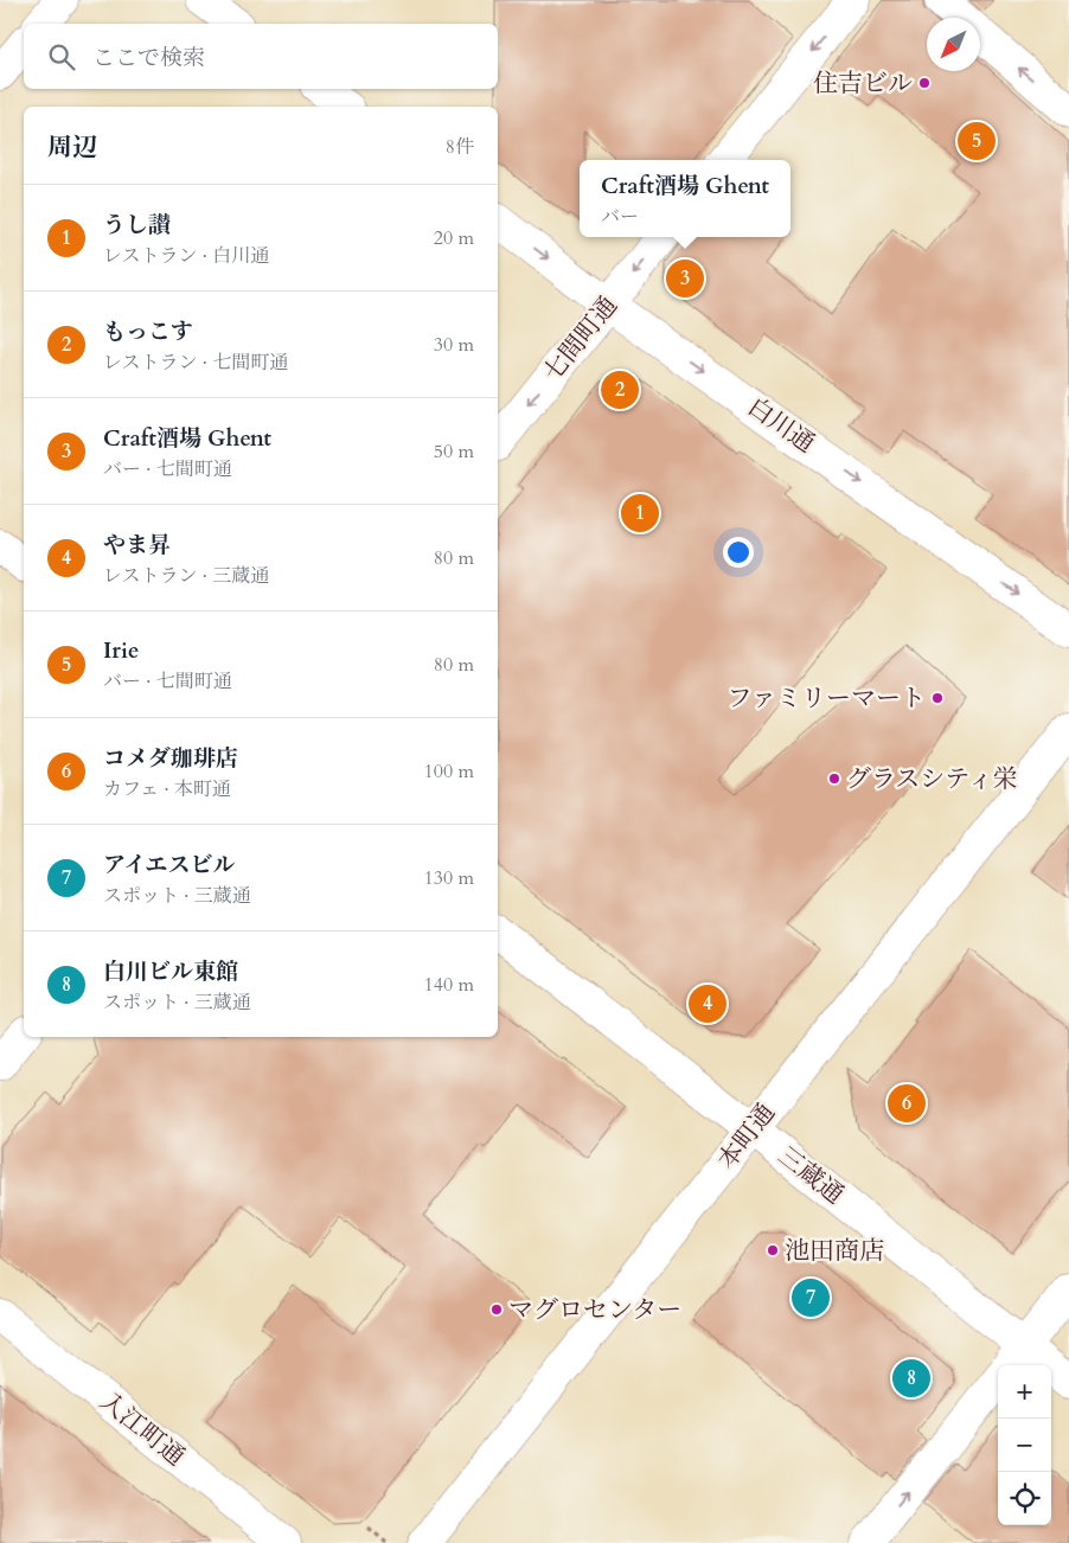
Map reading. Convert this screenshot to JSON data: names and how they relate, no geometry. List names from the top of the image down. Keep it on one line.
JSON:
{"streets":{"street":["七間町通","白川通","本町通","三蔵通","入江町通"]},"crossings":[["七間町通","白川通"],["本町通","三蔵通"]],"one_way":["七間町通","白川通"],"places":["住吉ビル","ファミリーマート","グラスシティ栄","池田商店","マグロセンター"],"north":"bottom left","page":{"search":"ここで検索","heading":["周辺","8件"],"pins":["5","3","2","1","4","6","7","8"],"popup":["Craft酒場 Ghent","バー"],"list":[{"mark":"1","name":"うし讃","note":"レストラン · 白川通","value":"20 m"},{"mark":"2","name":"もっこす","note":"レストラン · 七間町通","value":"30 m"},{"mark":"3","name":"Craft酒場 Ghent","note":"バー · 七間町通","value":"50 m"},{"mark":"4","name":"やま昇","note":"レストラン · 三蔵通","value":"80 m"},{"mark":"5","name":"Irie","note":"バー · 七間町通","value":"80 m"},{"mark":"6","name":"コメダ珈琲店","note":"カフェ · 本町通","value":"100 m"},{"mark":"7","name":"アイエスビル","note":"スポット · 三蔵通","value":"130 m"},{"mark":"8","name":"白川ビル東館","note":"スポット · 三蔵通","value":"140 m"}],"map_buttons":["+","−"]}}
